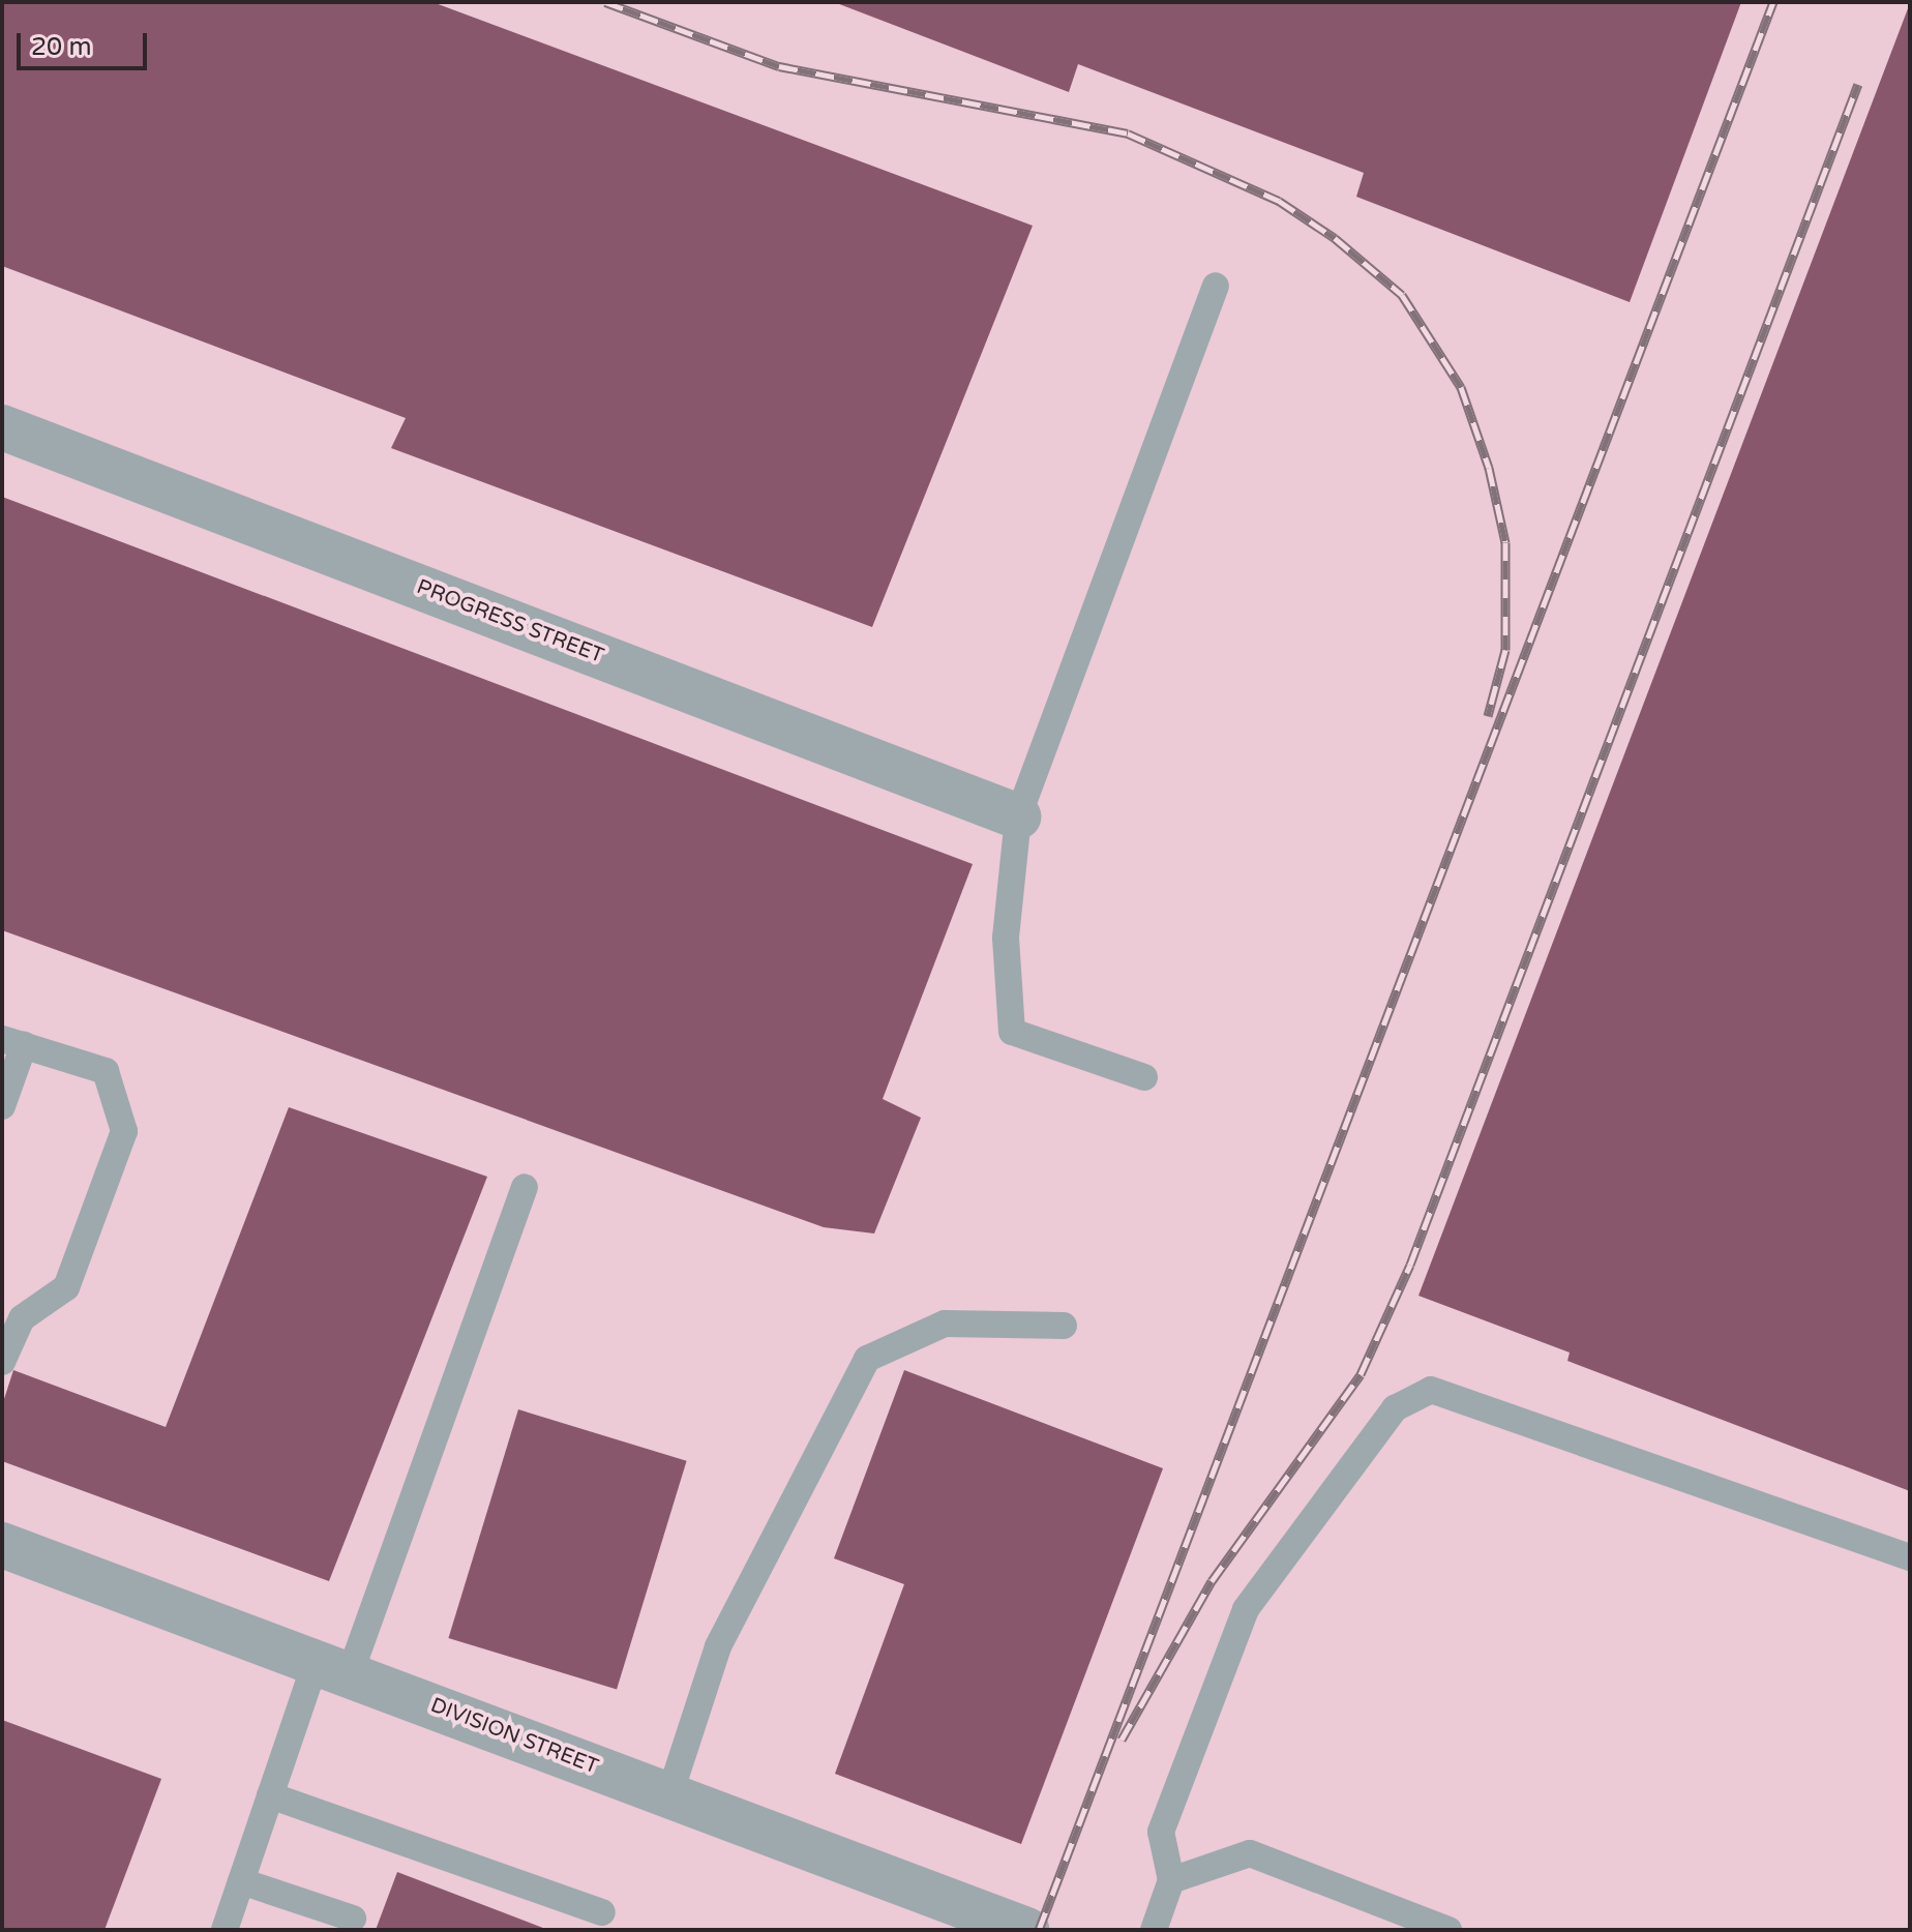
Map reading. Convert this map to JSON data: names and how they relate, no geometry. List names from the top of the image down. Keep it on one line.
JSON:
{"streets":{"street":["PROGRESS STREET","DIVISION STREET"]},"scale_bar":"20 m"}
